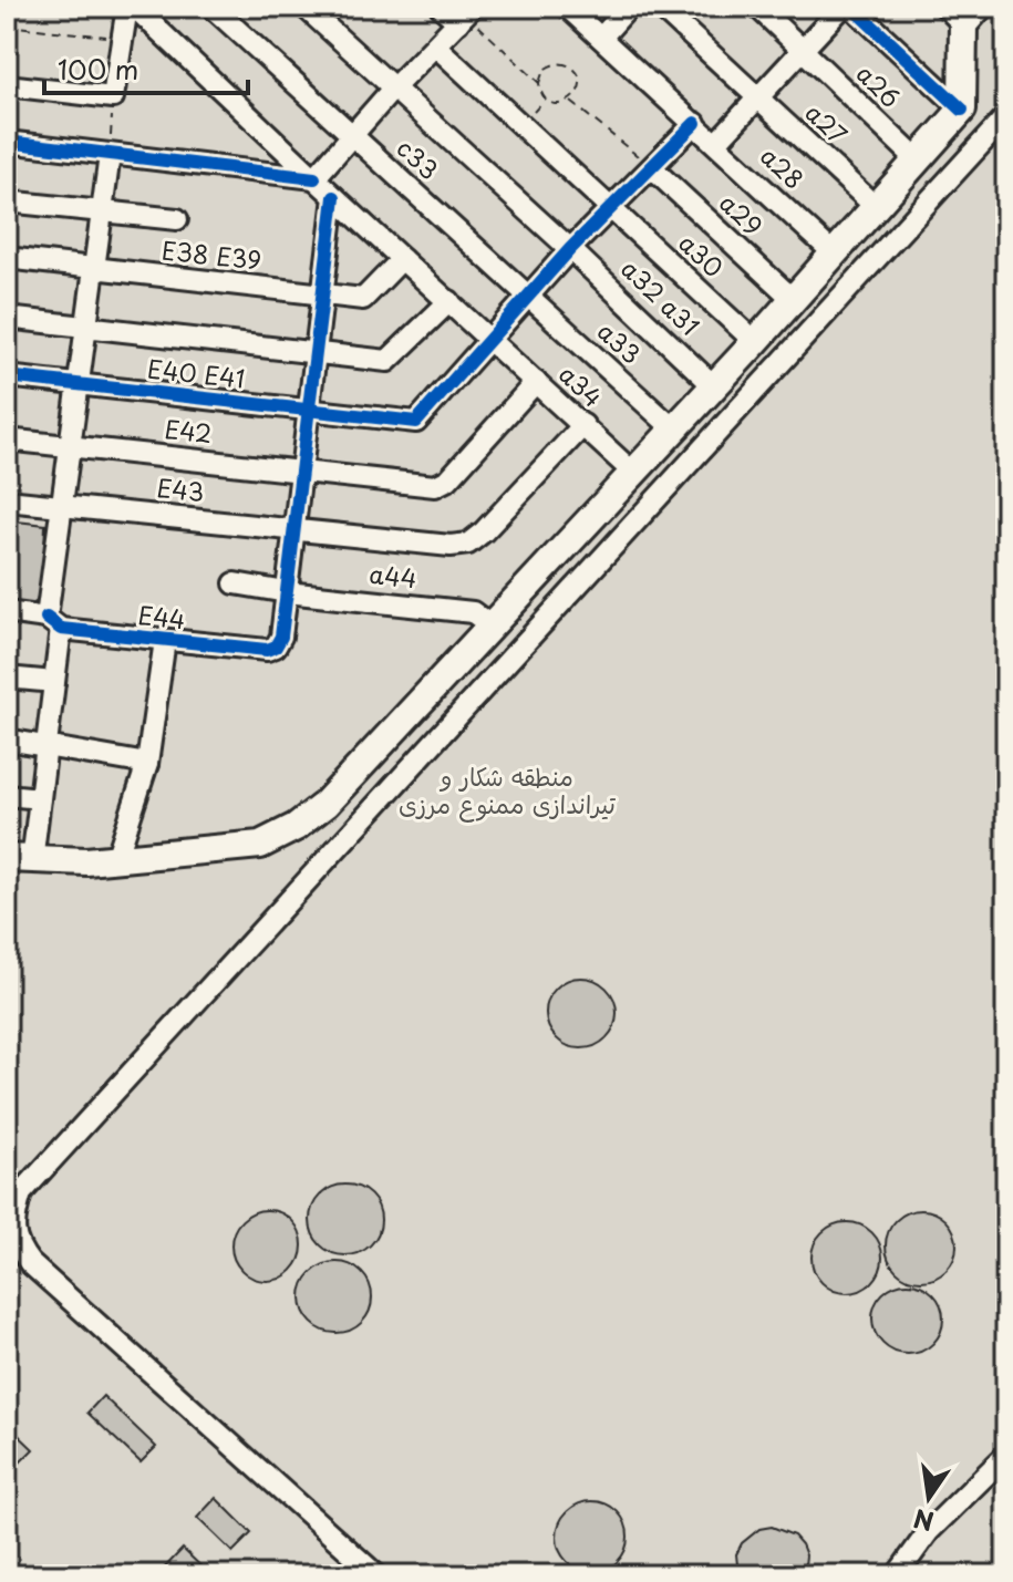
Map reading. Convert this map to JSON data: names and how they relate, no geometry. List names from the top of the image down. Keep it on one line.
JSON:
{"streets":{"street":["a26","a27","c33","a28","a29","E38 E39","a30","a32 a31","a33","E40 E41","a34","E42","E43","a44","E44"]},"crossings":[["c33","a33"],["E38 E39","a34"],["E40 E41","a34"],["a34","E42"],["a34","E43"],["a44","E44"]],"parks":["منطقه شکار و تیراندازی ممنوع مرزی"],"scale_bar":"100 m","north":"bottom"}
